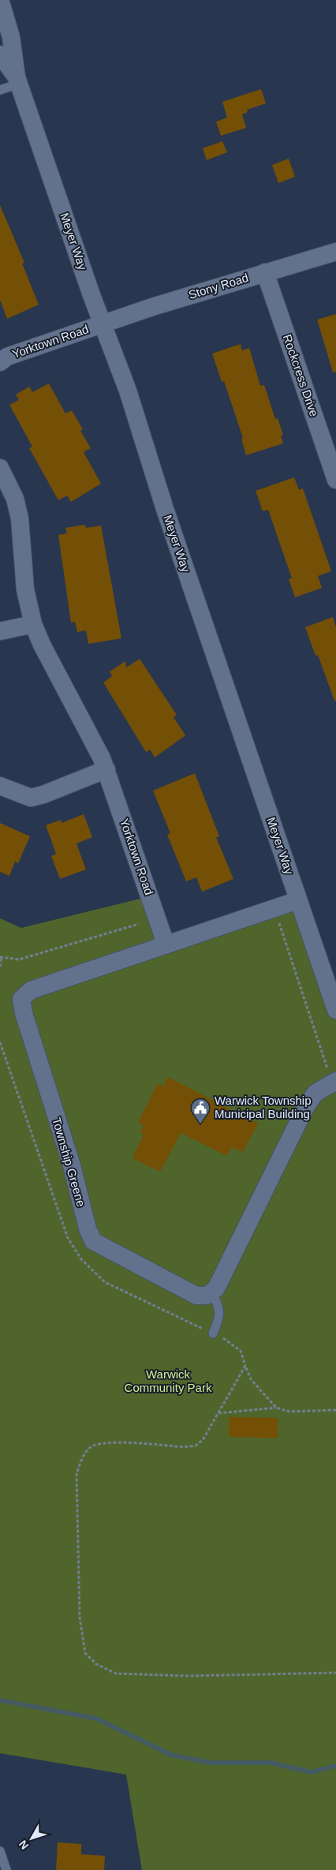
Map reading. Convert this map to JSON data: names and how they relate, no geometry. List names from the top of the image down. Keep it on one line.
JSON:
{"streets":{"street":["Meyer Way","Stony Road","Yorktown Road","Rockcress Drive","Township Greene"]},"crossings":[["Meyer Way","Stony Road"],["Meyer Way","Yorktown Road"],["Meyer Way","Township Greene"],["Stony Road","Yorktown Road"],["Stony Road","Rockcress Drive"],["Yorktown Road","Township Greene"]],"parks":["Warwick Community Park"],"places":{"public building":["Warwick Township Municipal Building"]},"north":"bottom left"}
